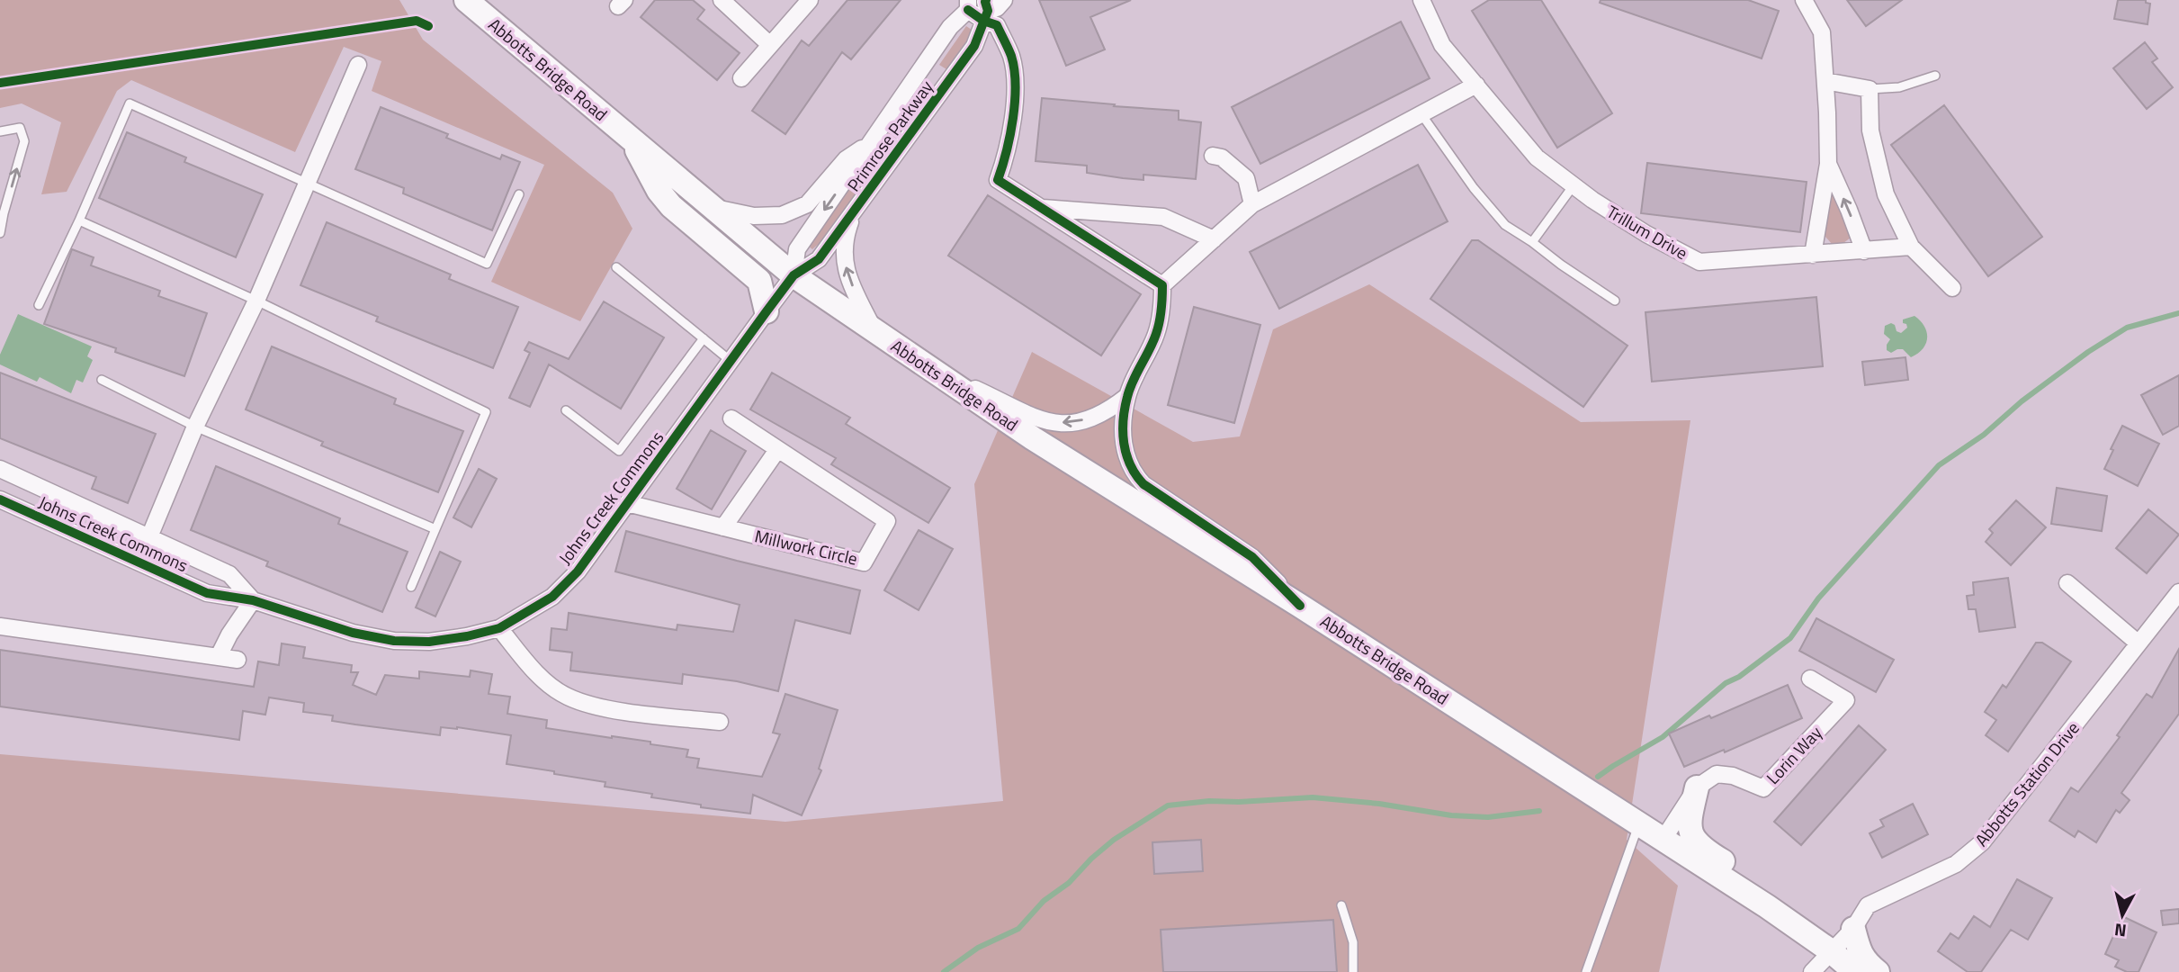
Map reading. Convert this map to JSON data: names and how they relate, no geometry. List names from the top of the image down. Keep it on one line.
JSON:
{"streets":{"main road":["Abbotts Bridge Road"],"street":["Primrose Parkway","Trillum Drive","Johns Creek Commons","Millwork Circle","Lorin Way","Abbotts Station Drive"]},"crossings":[["Abbotts Bridge Road","Primrose Parkway"],["Abbotts Bridge Road","Johns Creek Commons"],["Abbotts Bridge Road","Lorin Way"],["Abbotts Bridge Road","Abbotts Station Drive"],["Primrose Parkway","Johns Creek Commons"],["Johns Creek Commons","Millwork Circle"]],"north":"bottom"}
